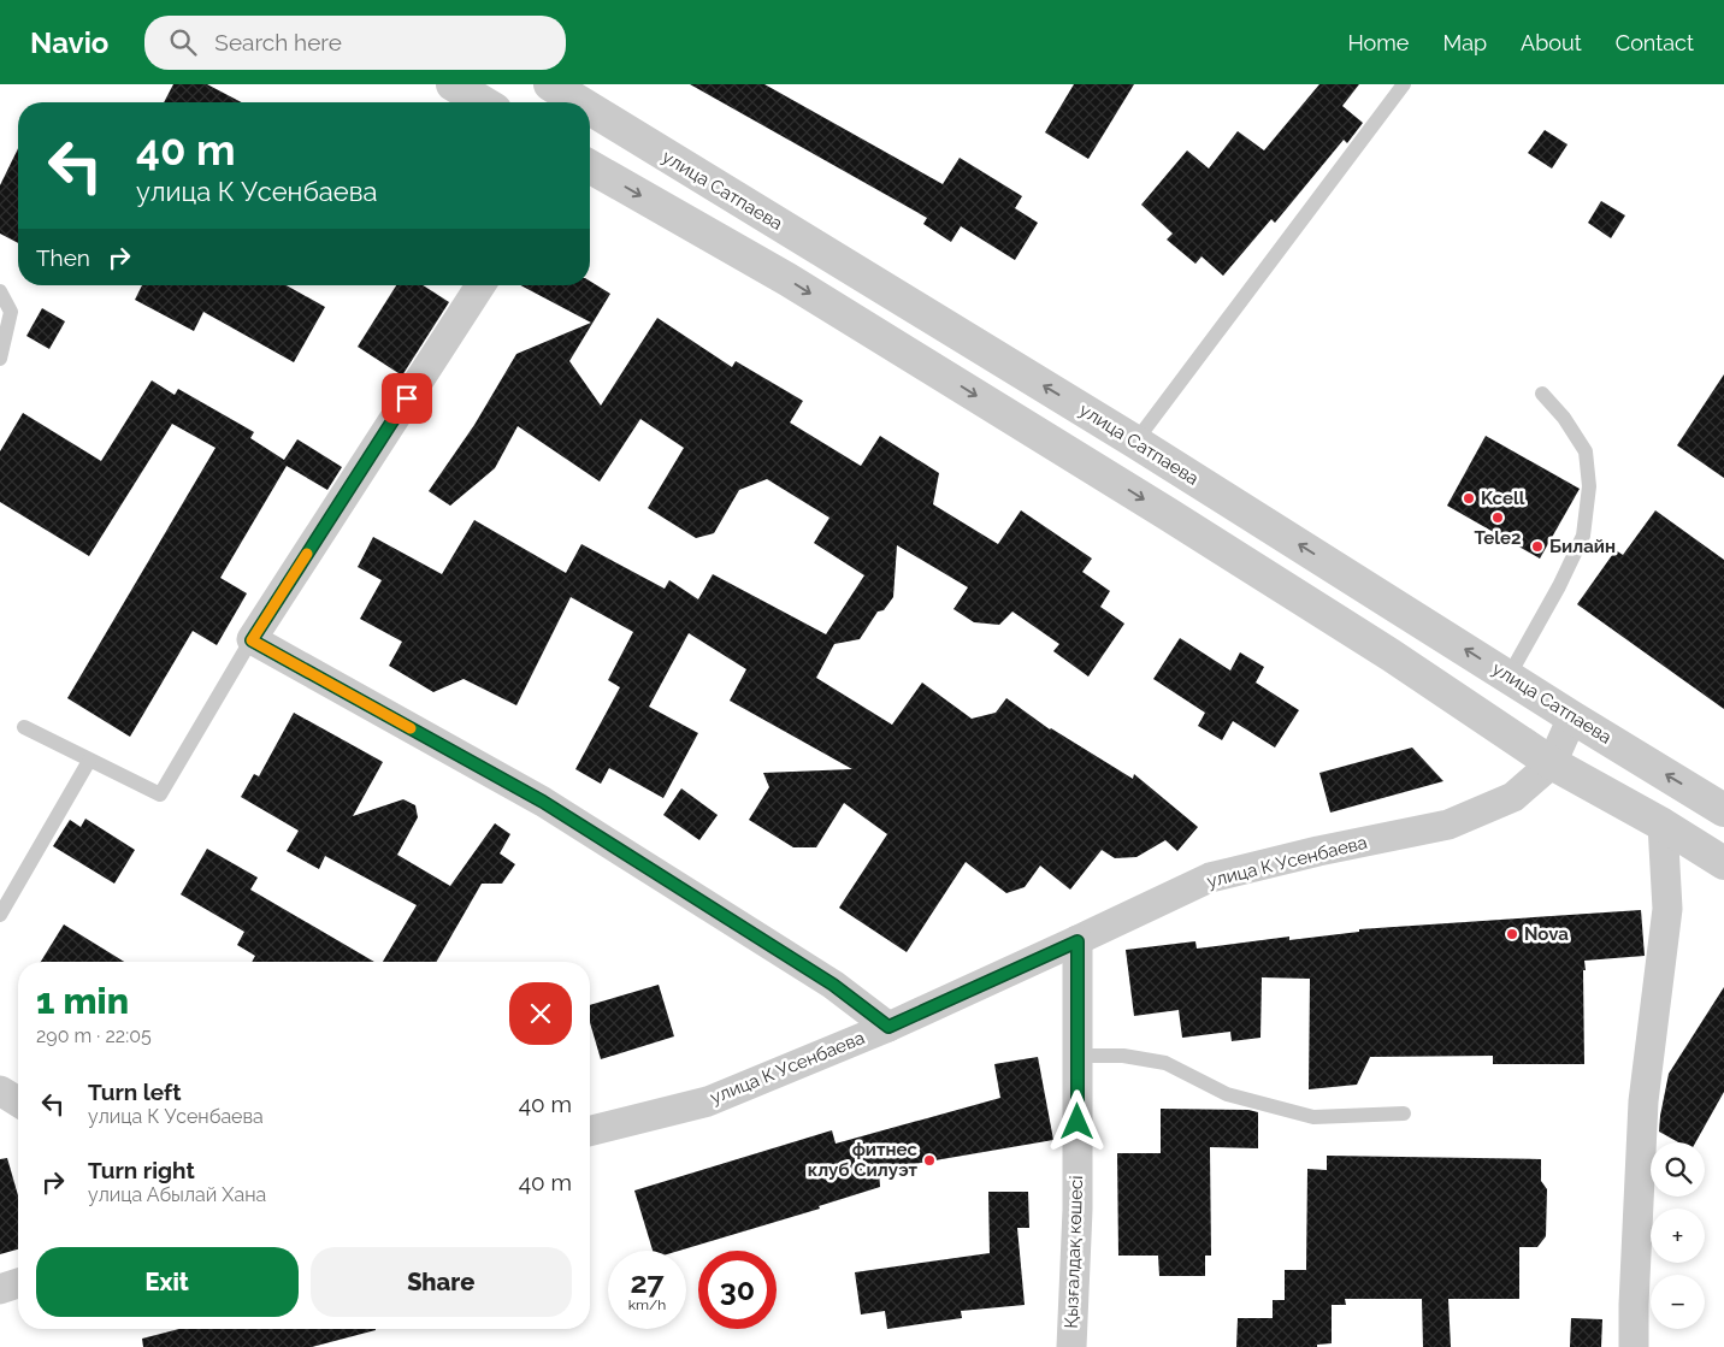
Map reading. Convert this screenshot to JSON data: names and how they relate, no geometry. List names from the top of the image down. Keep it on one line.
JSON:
{"streets":{"street":["улица Сатпаева","улица К Усенбаева","Қызғалдақ көшесі"]},"crossings":[["улица К Усенбаева","Қызғалдақ көшесі"]],"places":["Kcell","Tele2","Билайн","Nova","фитнес клуб Силуэт"],"page":{"header":"Navio","search":"Search here","nav":["Home","Map","About","Contact"],"turn":["40 m","улица К Усенбаева"],"then":"Then","heading":["1 min","290 m · 22:05"],"list":[{"name":"Turn left","note":"улица К Усенбаева","value":"40 m"},{"name":"Turn right","note":"улица Абылай Хана","value":"40 m"}],"map_buttons":["+","−"],"buttons":["Exit","Share"],"speed":"27 km/h","limit":"30"}}
